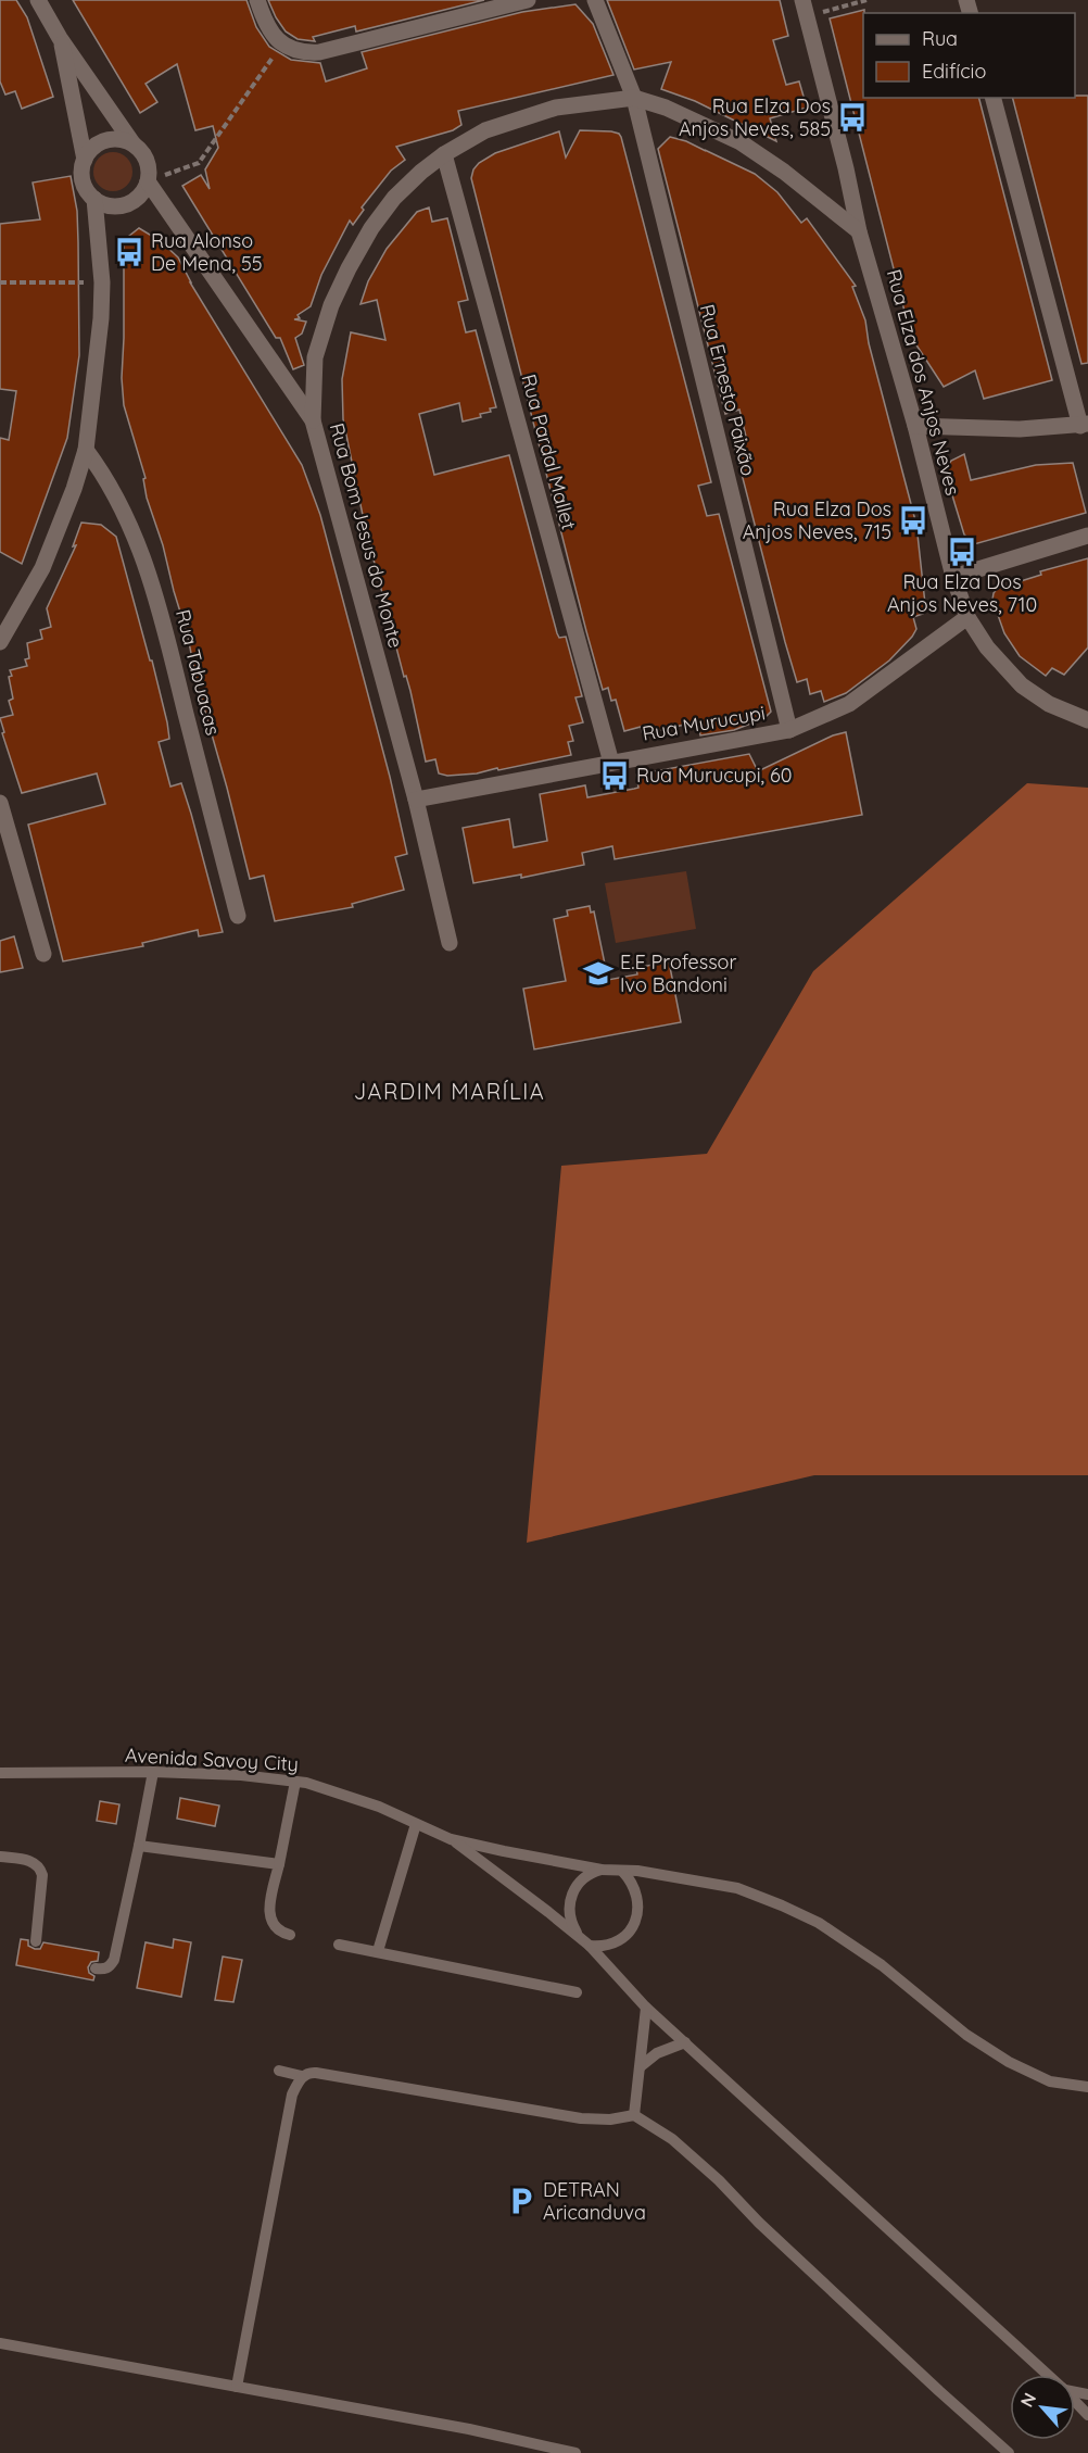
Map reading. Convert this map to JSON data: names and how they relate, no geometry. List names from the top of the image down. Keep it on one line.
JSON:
{"streets":{"street":["Rua Elza dos Anjos Neves","Rua Ernesto Paixão","Rua Pardal Mallet","Rua Bom Jesus do Monte","Rua Tabuacas","Rua Murucupi"],"lane":["Avenida Savoy City"]},"crossings":[["Rua Elza dos Anjos Neves","Rua Murucupi"],["Rua Ernesto Paixão","Rua Murucupi"],["Rua Pardal Mallet","Rua Murucupi"],["Rua Bom Jesus do Monte","Rua Murucupi"]],"districts":["JARDIM MARÍLIA"],"places":{"bus stop":["Rua Elza Dos Anjos Neves, 585","Rua Alonso De Mena, 55","Rua Elza Dos Anjos Neves, 715","Rua Elza Dos Anjos Neves, 710","Rua Murucupi, 60"],"school or university":["E.E Professor Ivo Bandoni"],"parking":["DETRAN Aricanduva"]},"legend":["Rua","Edifício"],"north":"top left"}
